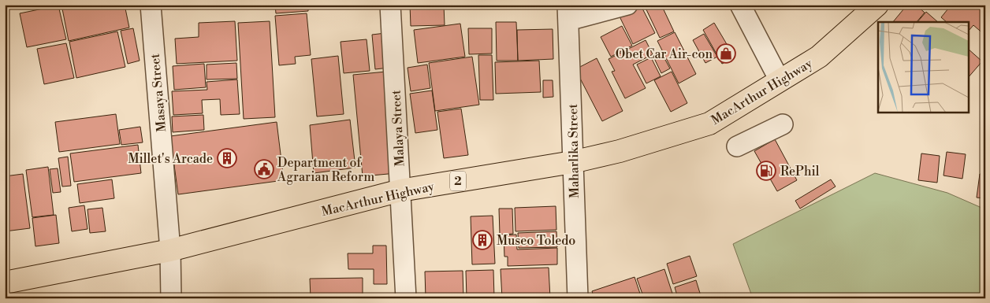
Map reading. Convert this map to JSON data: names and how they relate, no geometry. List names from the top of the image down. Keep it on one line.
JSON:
{"streets":{"highway":["MacArthur Highway","2"],"street":["Masaya Street","Malaya Street","Maharlika Street"]},"crossings":[["MacArthur Highway","Masaya Street"],["MacArthur Highway","Malaya Street"],["MacArthur Highway","Maharlika Street"]],"places":{"shop":["Obet Car Air-con"],"building":["Millet's Arcade","Museo Toledo"],"public building":["Department of Agrarian Reform"],"fuel station":["RePhil"]}}
